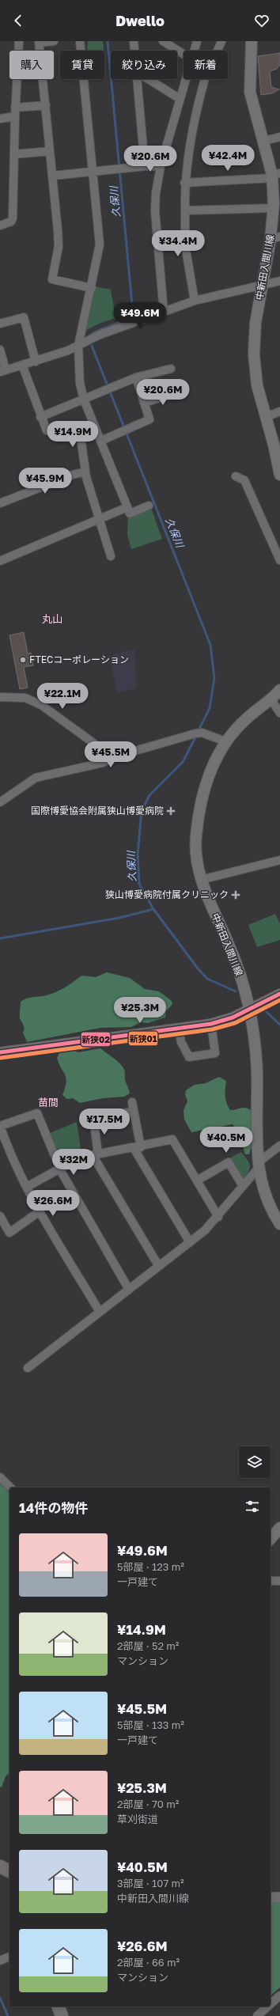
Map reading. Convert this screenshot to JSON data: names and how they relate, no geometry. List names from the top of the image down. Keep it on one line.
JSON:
{"streets":{"main road":["中新田入間川線"]},"districts":["丸山","苗間"],"water":["久保川"],"places":{"other":["FTECコーポレーション"],"health":["国際博愛協会附属狭山博愛病院","狭山博愛病院付属クリニック"]},"lines":["transit line 新狭02","transit line 新狭01"],"page":{"header":"Dwello","chip":["購入","賃貸","絞り込み","新着"],"price":["¥42.4M","¥20.6M","¥34.4M","¥49.6M","¥20.6M","¥14.9M","¥45.9M","¥22.1M","¥45.5M","¥25.3M","¥17.5M","¥40.5M","¥32M","¥26.6M"],"heading":"14件の物件","list":[{"name":"¥49.6M","note":"5部屋 · 123 m² · 一戸建て"},{"name":"¥14.9M","note":"2部屋 · 52 m² · マンション"},{"name":"¥45.5M","note":"5部屋 · 133 m² · 一戸建て"},{"name":"¥25.3M","note":"2部屋 · 70 m² · 草刈街道"},{"name":"¥40.5M","note":"3部屋 · 107 m² · 中新田入間川線"},{"name":"¥26.6M","note":"2部屋 · 66 m² · マンション"}]}}
